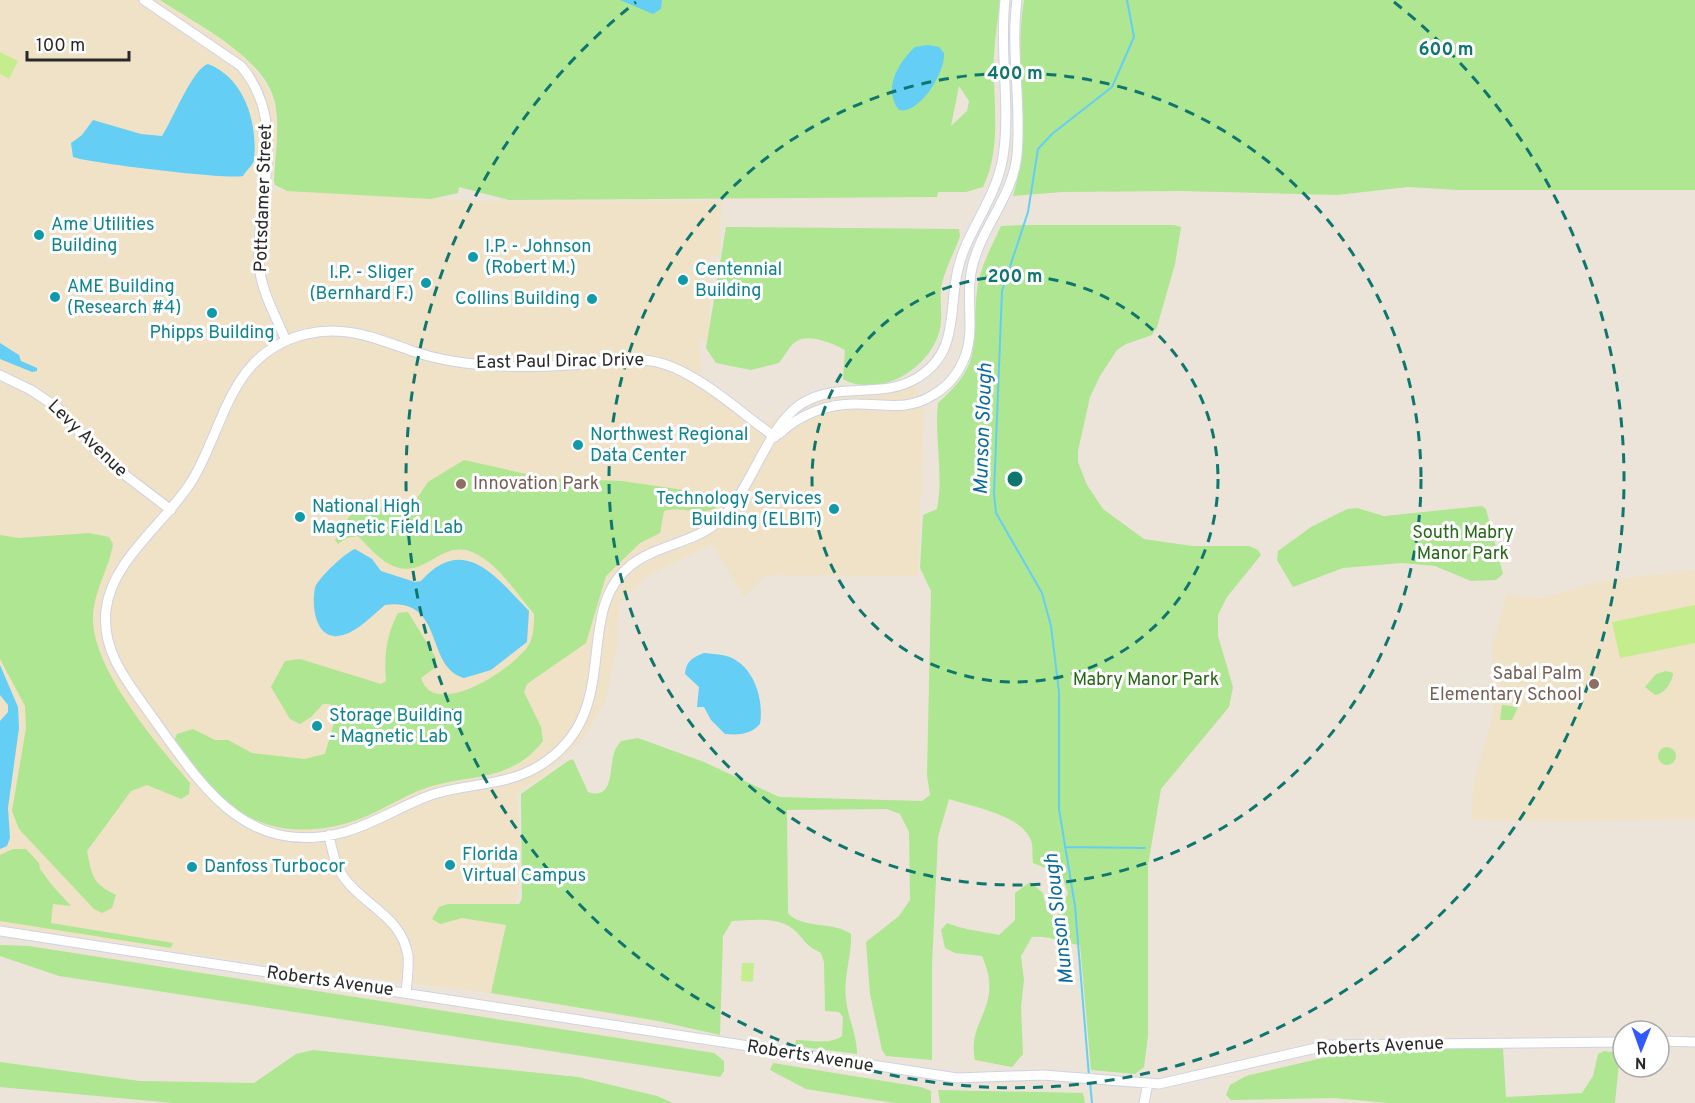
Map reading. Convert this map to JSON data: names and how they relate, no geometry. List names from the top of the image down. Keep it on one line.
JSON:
{"streets":{"street":["Pottsdamer Street","East Paul Dirac Drive","Levy Avenue","Roberts Avenue"]},"crossings":[["Pottsdamer Street","East Paul Dirac Drive"],["East Paul Dirac Drive","Levy Avenue"]],"water":["Munson Slough"],"parks":["South Mabry Manor Park","Mabry Manor Park"],"places":["Ame Utilities Building","I.P. - Johnson (Robert M.)","Centennial Building","I.P. - Sliger (Bernhard F.)","AME Building (Research #4)","Collins Building","Phipps Building","Northwest Regional Data Center","Innovation Park","Technology Services Building (ELBIT)","National High Magnetic Field Lab","Sabal Palm Elementary School","Storage Building - Magnetic Lab","Florida Virtual Campus","Danfoss Turbocor"],"scale_bar":"100 m","north":"bottom","rings":["600 m","400 m","200 m"]}
